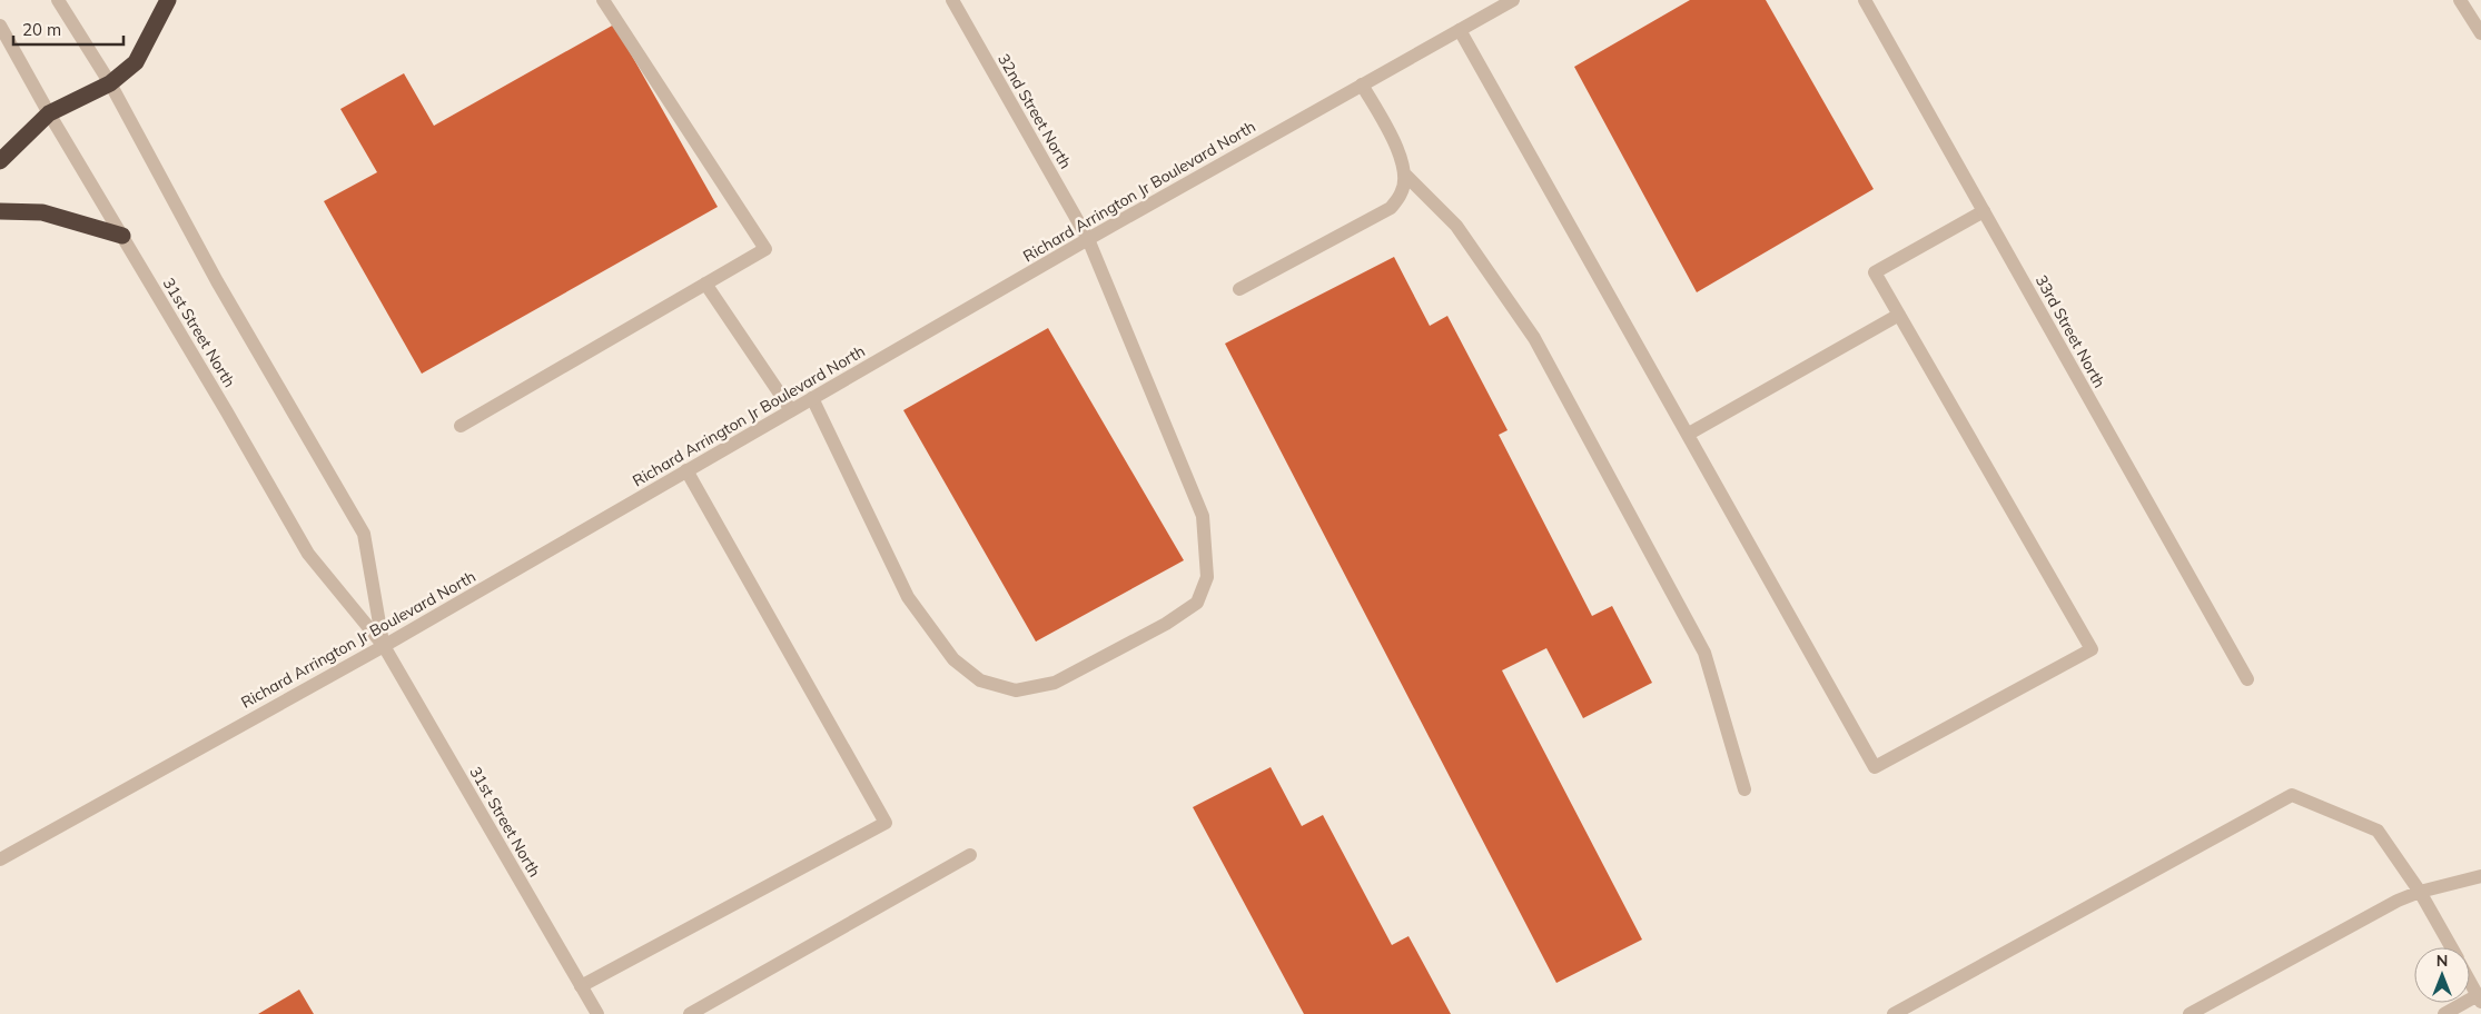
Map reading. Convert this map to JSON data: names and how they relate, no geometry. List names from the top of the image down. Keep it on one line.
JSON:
{"streets":{"street":["32nd Street North","Richard Arrington Jr Boulevard North","33rd Street North","31st Street North"]},"crossings":[["32nd Street North","Richard Arrington Jr Boulevard North"],["Richard Arrington Jr Boulevard North","31st Street North"]],"scale_bar":"20 m","north":"top"}
